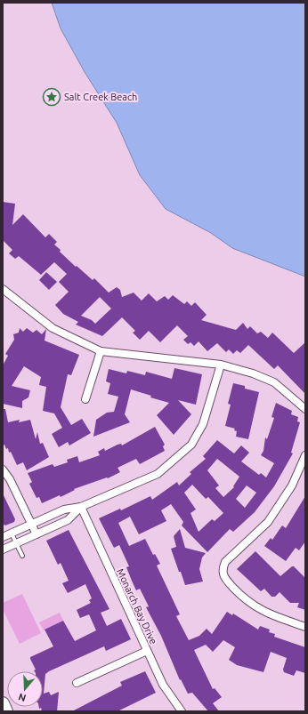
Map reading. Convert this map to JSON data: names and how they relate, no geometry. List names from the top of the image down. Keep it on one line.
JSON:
{"streets":{"street":["Monarch Bay Drive"]},"places":{"place":["Salt Creek Beach"]},"north":"bottom"}
